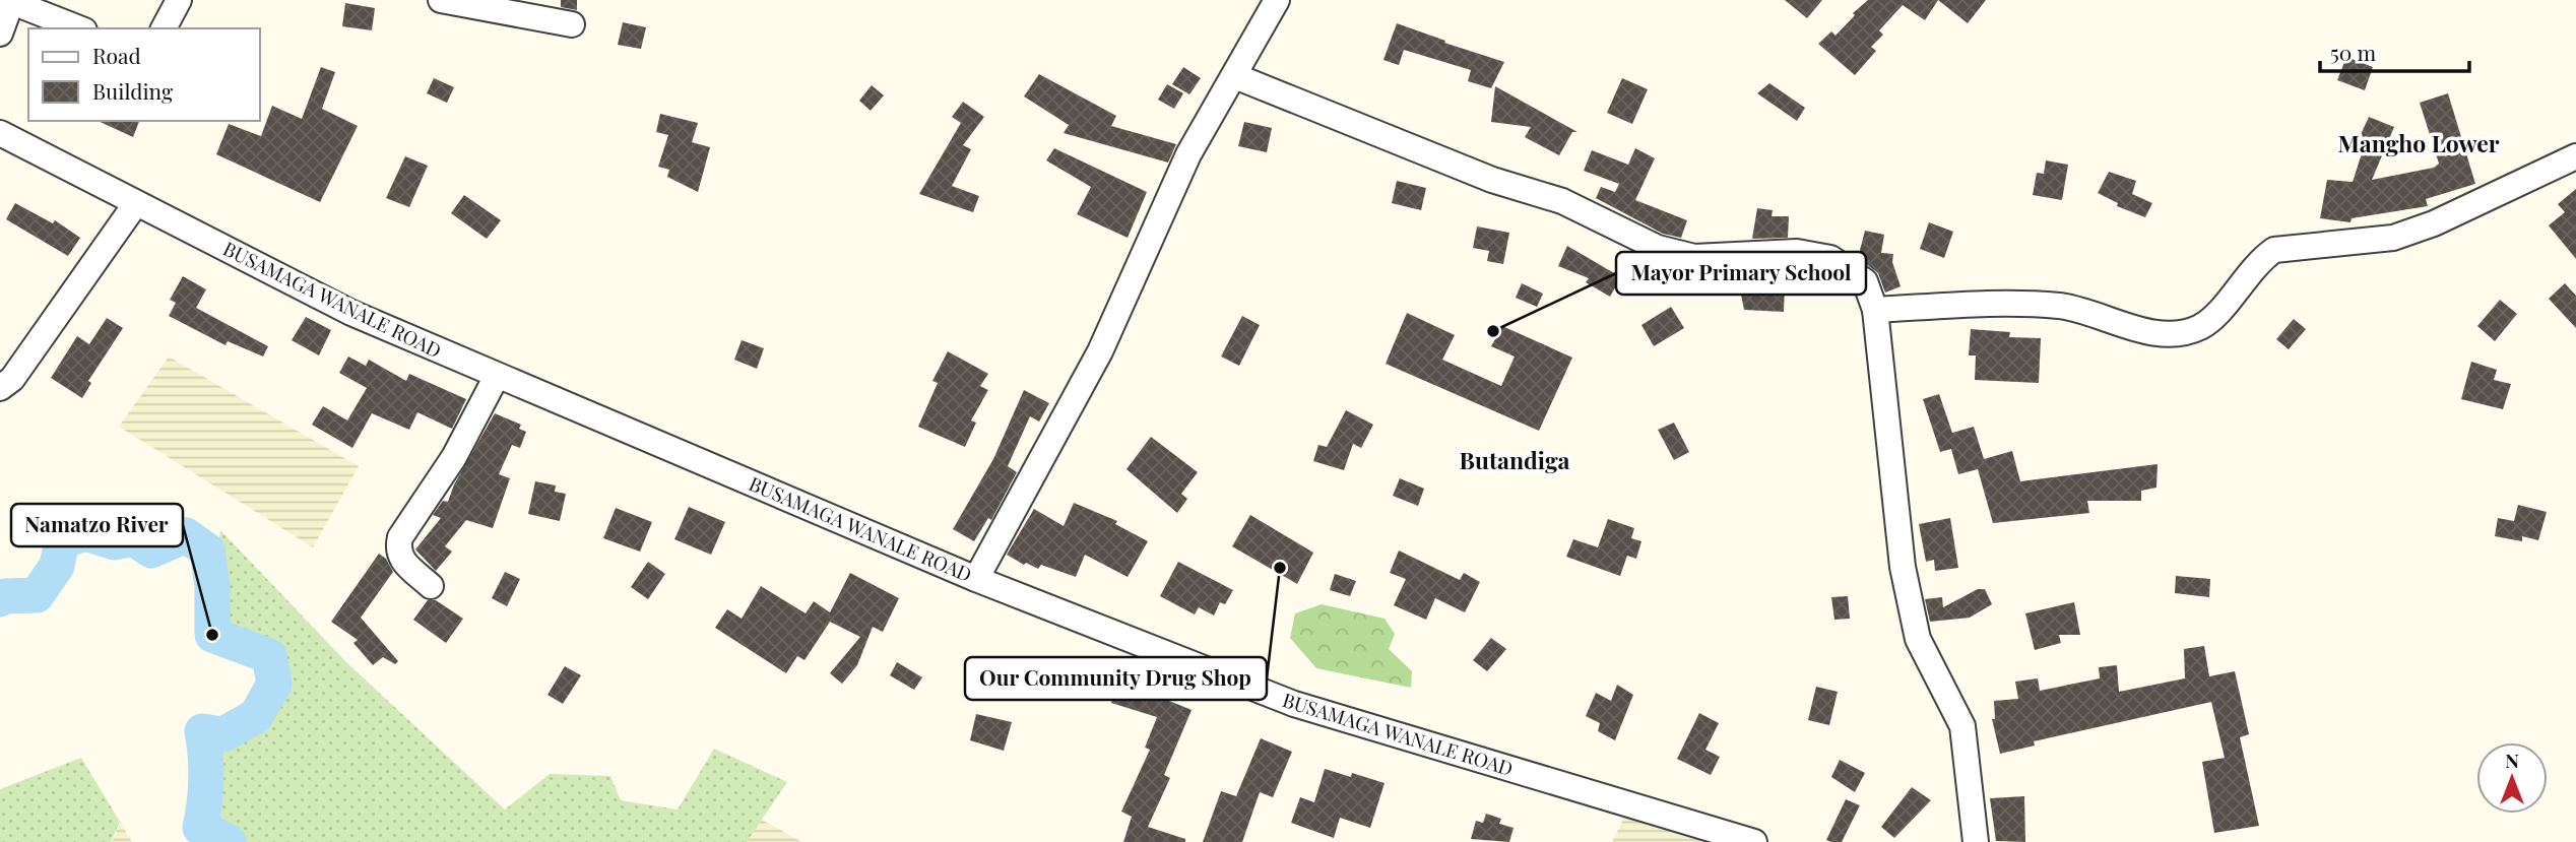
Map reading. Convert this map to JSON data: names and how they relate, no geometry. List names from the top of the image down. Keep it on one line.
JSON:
{"streets":{"street":["BUSAMAGA WANALE ROAD"]},"districts":["Mangho Lower","Butandiga"],"places":["Mayor Primary School","Our Community Drug Shop","Namatzo River"],"legend":["Road","Building"],"scale_bar":"50 m","north":"top"}
